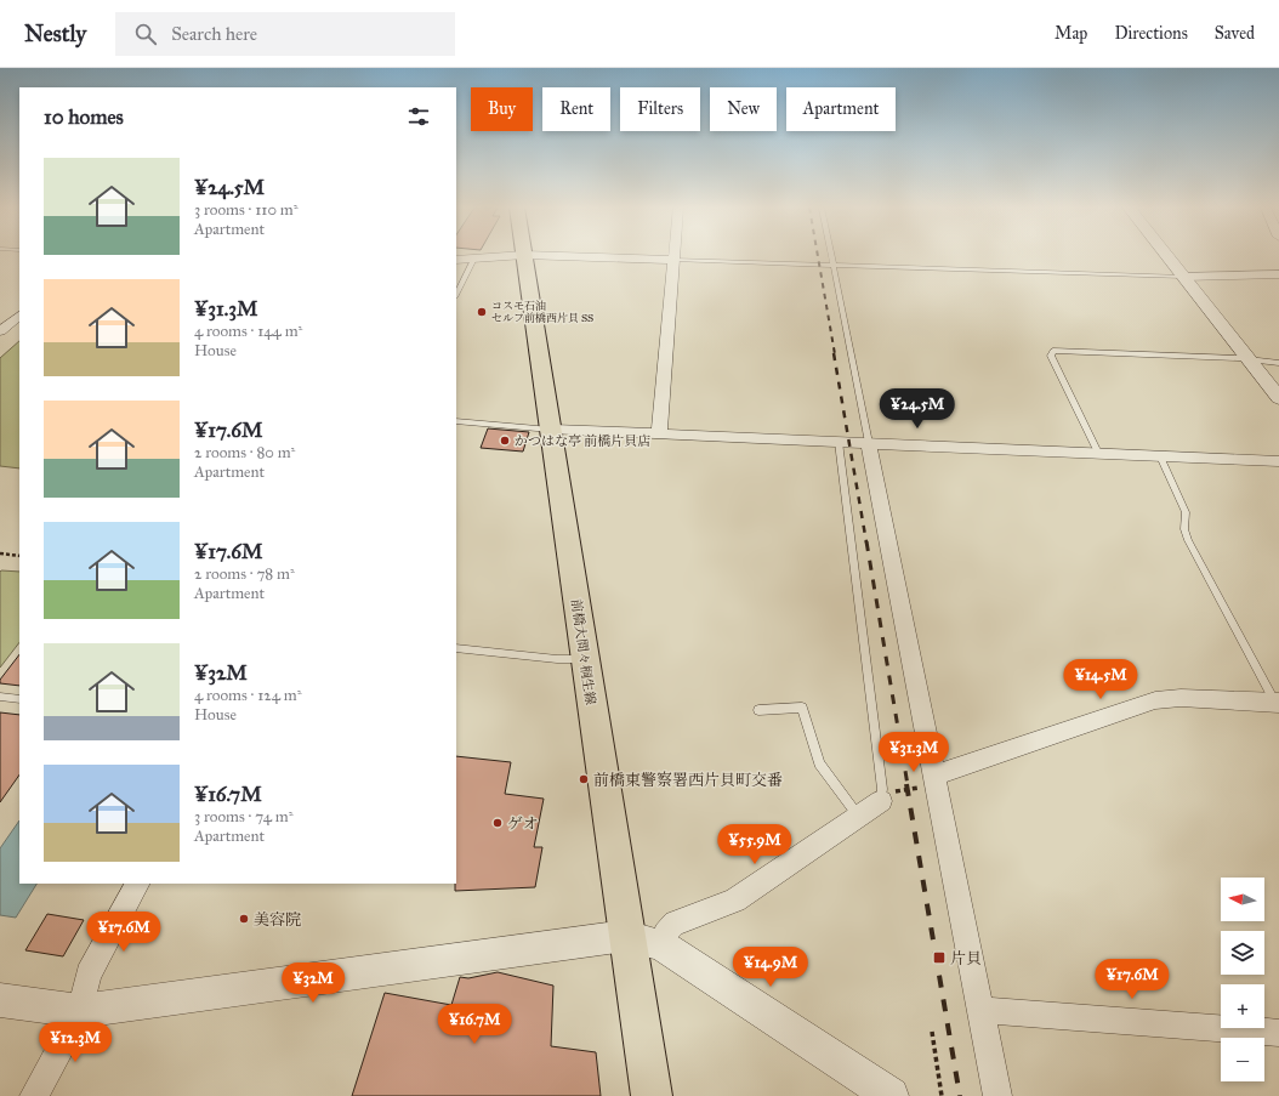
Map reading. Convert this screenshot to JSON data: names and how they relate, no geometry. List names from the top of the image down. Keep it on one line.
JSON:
{"streets":{"main road":["前橋大間々桐生線"]},"places":{"other":["コスモ石油 セルフ前橋西片貝 SS","かつはな亭 前橋片貝店","前橋東警察署西片貝町交番","ゲオ","美容院"],"transit":["片貝"]},"north":"left","page":{"header":"Nestly","search":"Search here","nav":["Map","Directions","Saved"],"chip":["Buy","Rent","Filters","New","Apartment"],"heading":"10 homes","list":[{"name":"¥24.5M","note":"3 rooms · 110 m² · Apartment"},{"name":"¥31.3M","note":"4 rooms · 144 m² · House"},{"name":"¥17.6M","note":"2 rooms · 80 m² · Apartment"},{"name":"¥17.6M","note":"2 rooms · 78 m² · Apartment"},{"name":"¥32M","note":"4 rooms · 124 m² · House"},{"name":"¥16.7M","note":"3 rooms · 74 m² · Apartment"}],"price":["¥24.5M","¥14.5M","¥31.3M","¥55.9M","¥17.6M","¥14.9M","¥17.6M","¥32M","¥16.7M","¥12.3M"],"map_buttons":["+","−"]}}
